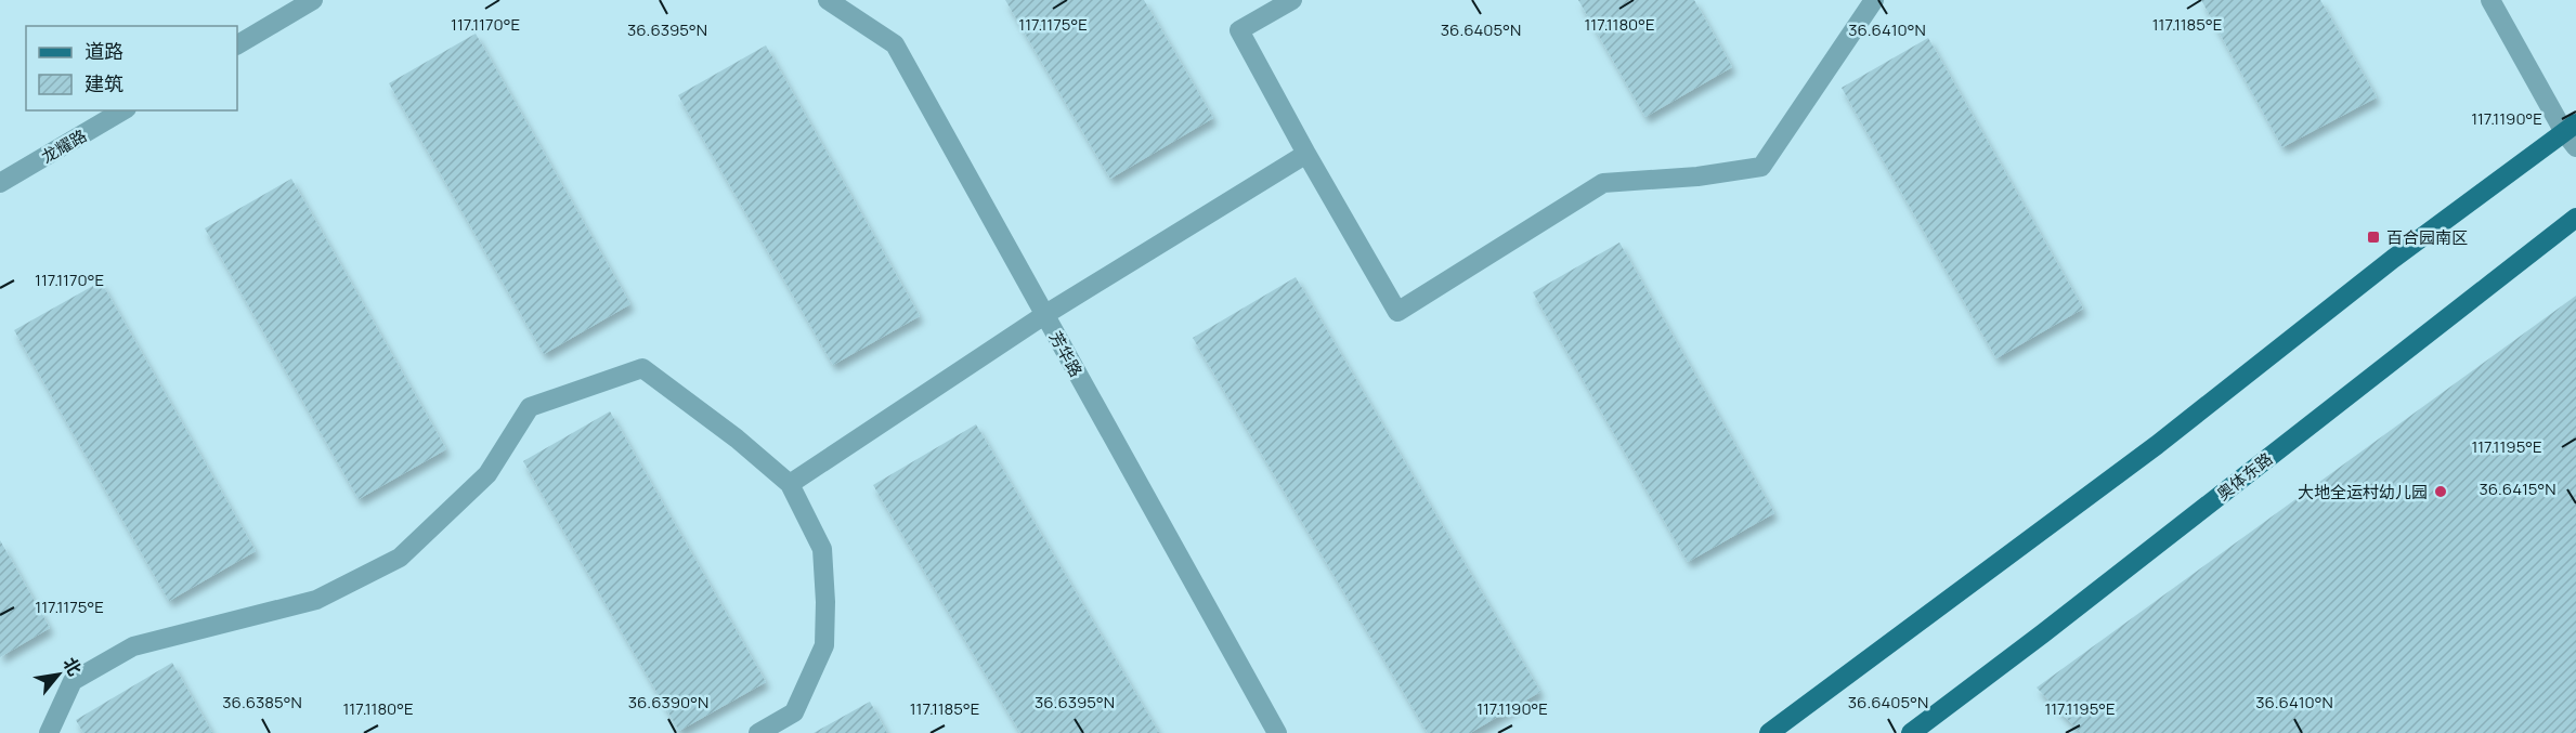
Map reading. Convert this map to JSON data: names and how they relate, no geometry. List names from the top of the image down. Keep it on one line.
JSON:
{"streets":{"main road":["奥体东路"],"street":["龙耀路","芳华路"]},"places":{"transit":["百合园南区"],"other":["大地全运村幼儿园"]},"legend":["道路","建筑"],"north":"top right","coordinates":["117.1170°E","117.1175°E","117.1180°E","117.1185°E","36.6395°N","36.6405°N","36.6410°N","117.1190°E","117.1195°E","36.6415°N","36.6385°N","36.6390°N"]}
